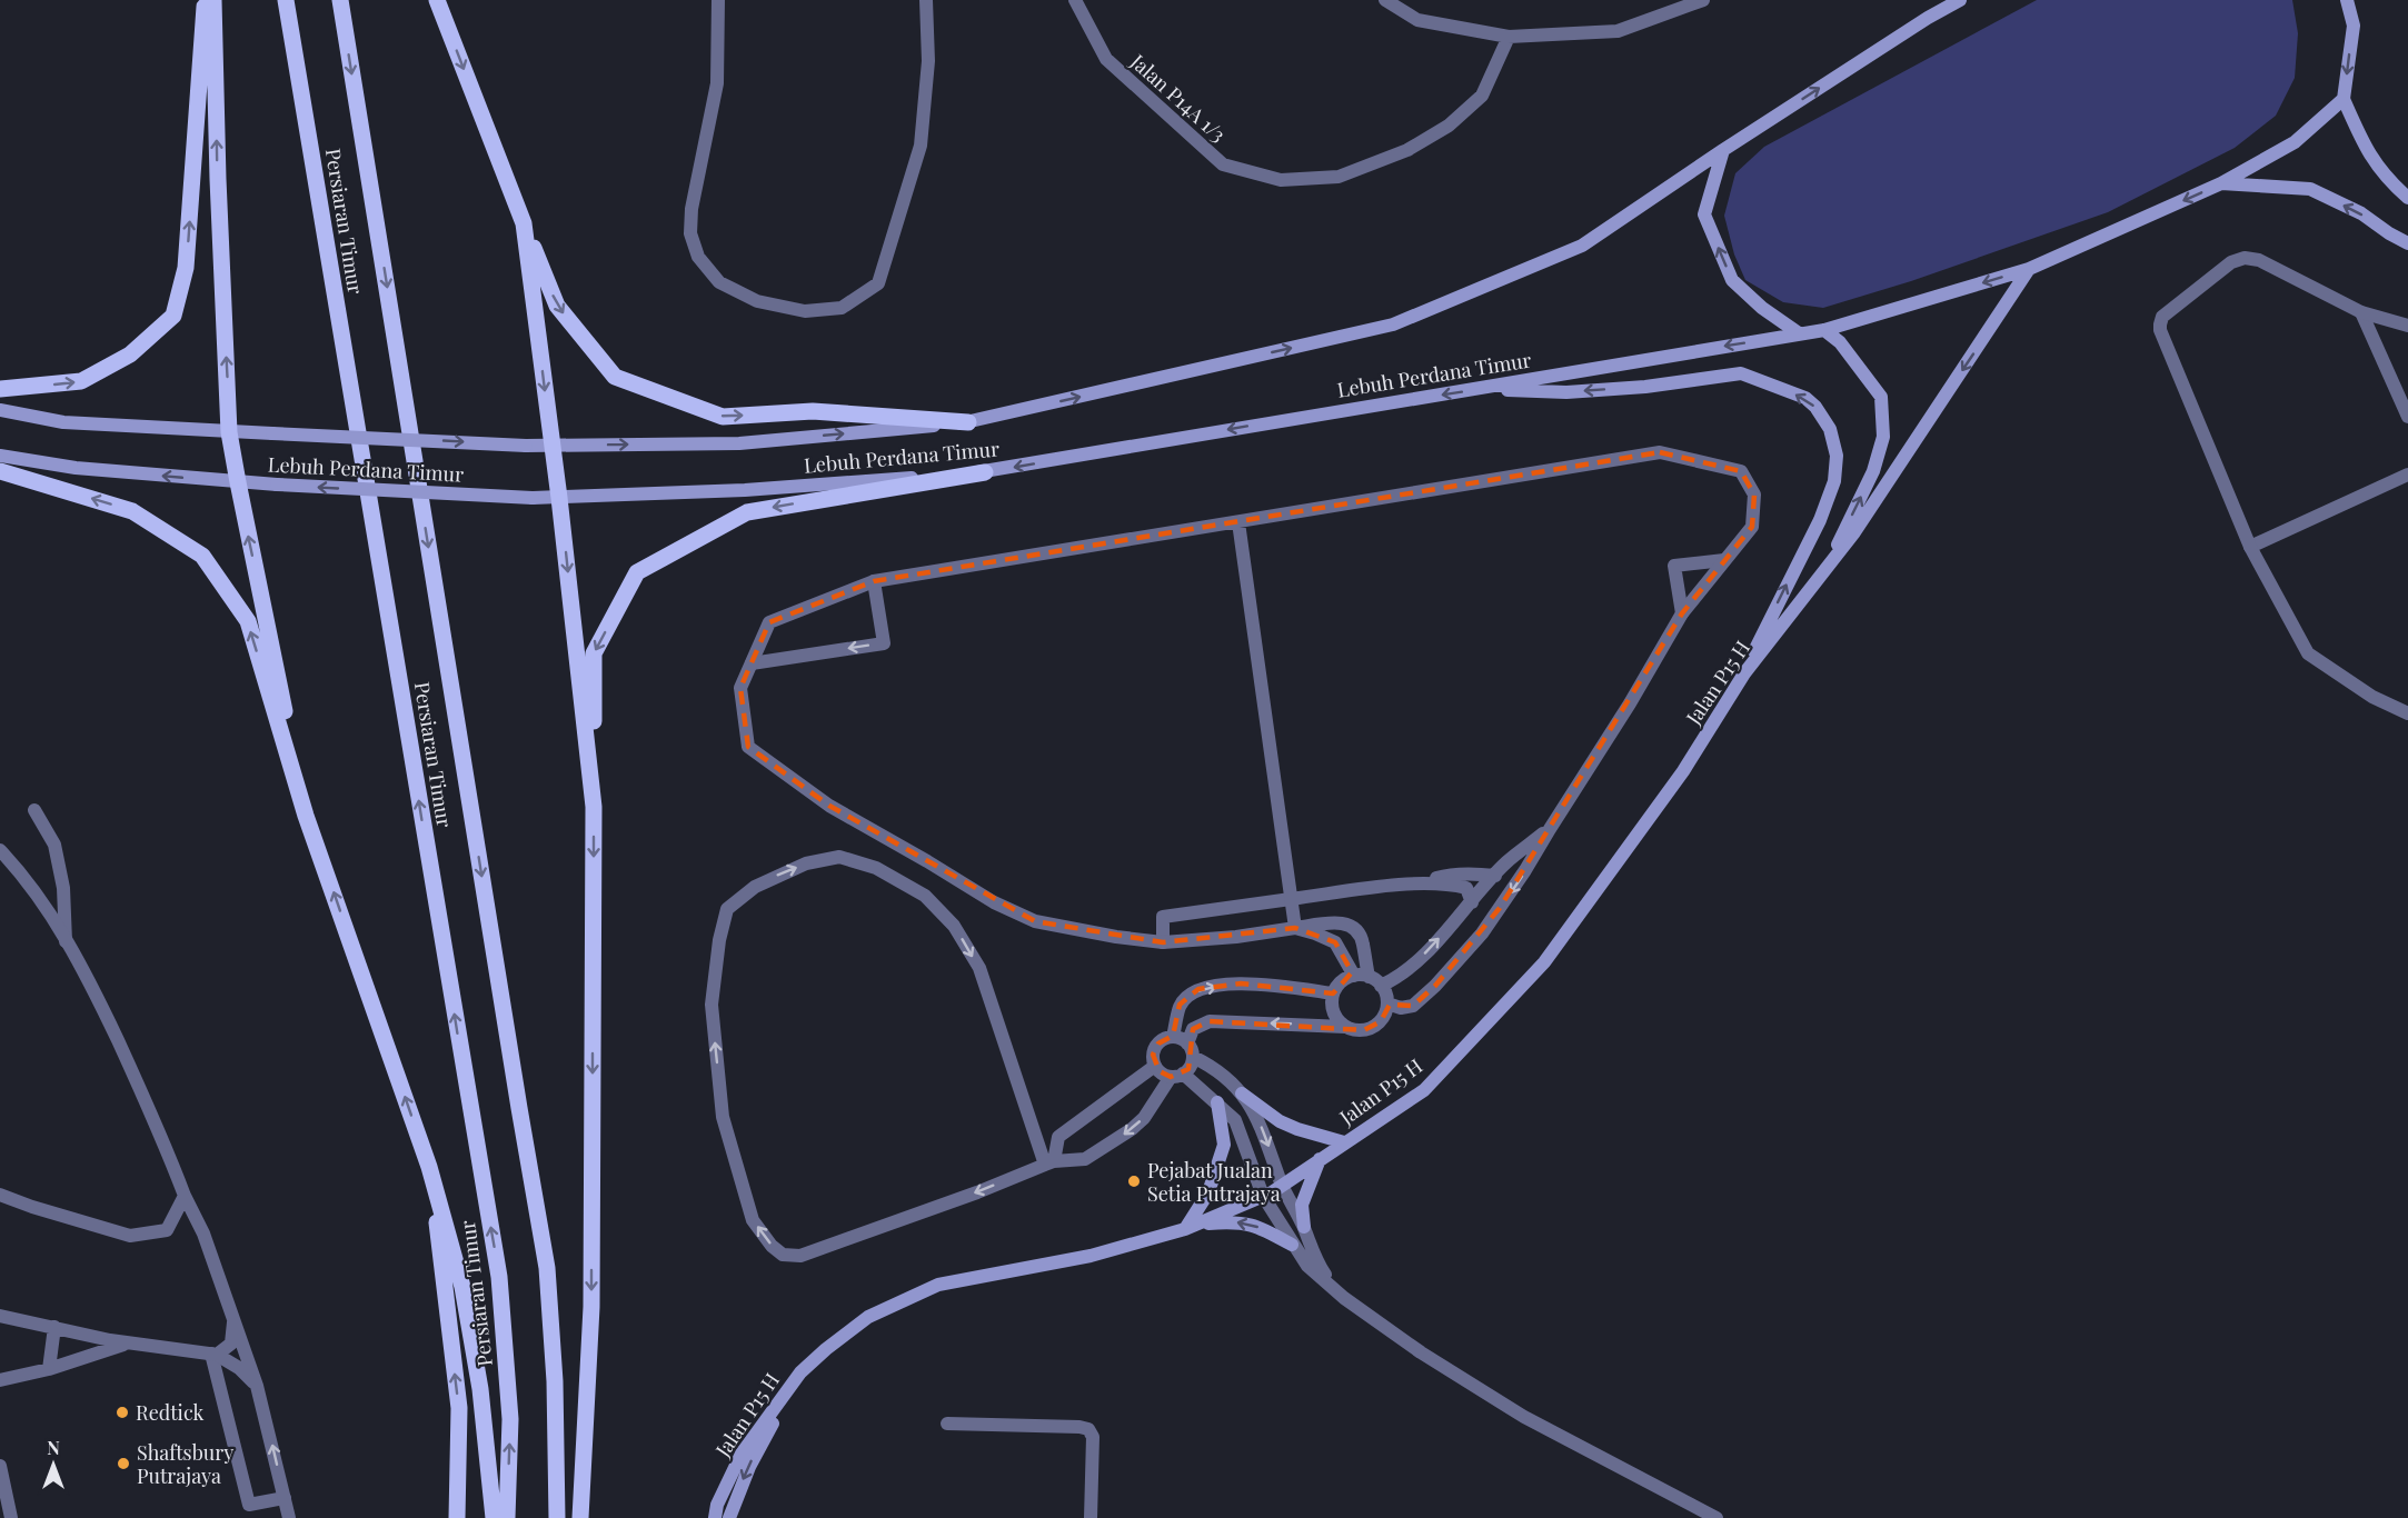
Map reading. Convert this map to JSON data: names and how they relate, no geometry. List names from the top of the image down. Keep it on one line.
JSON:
{"streets":{"main road":["Persiaran Timur","Lebuh Perdana Timur","Jalan P15 H"],"street":["Jalan P14A 1/3"]},"crossings":[["Lebuh Perdana Timur","Jalan P15 H"]],"places":["Pejabat Jualan Setia Putrajaya","Redtick","Shaftsbury Putrajaya"],"north":"top"}
